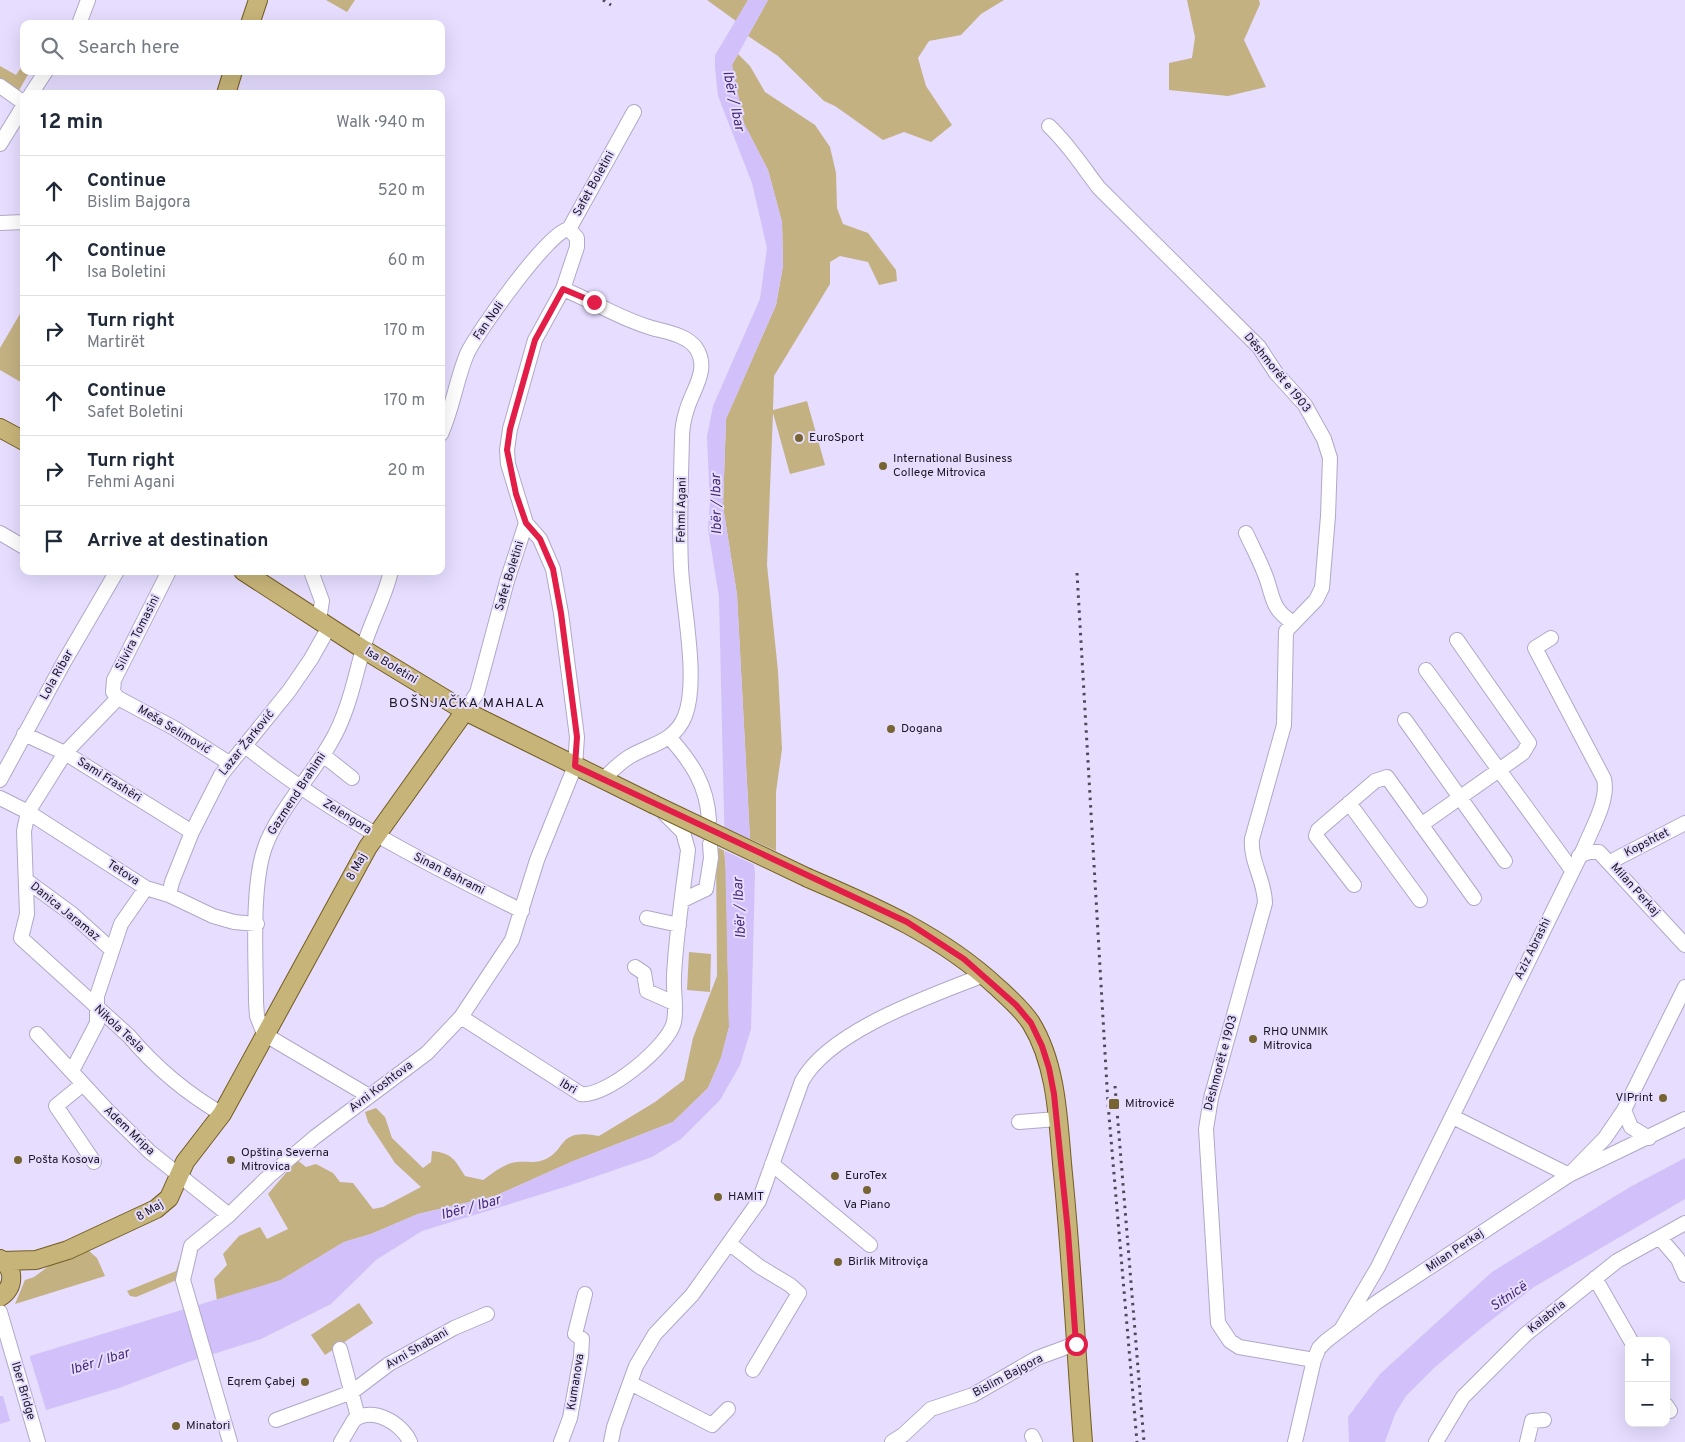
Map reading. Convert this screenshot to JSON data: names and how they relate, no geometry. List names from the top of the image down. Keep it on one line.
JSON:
{"streets":{"main road":["Isa Boletini","8 Maj"],"street":["Safet Boletini","Fan Noli","Dëshmorët e 1903","Fehmi Agani","Silvira Tomasini","Lola Ribar","Meša Selimović","Lazar Žarković","Sami Frashëri","Gazmend Brahimi","Zelengora","Kopshtet","Tetova","Sinan Bahrami","Milan Perkaj","Danica Jaramaz","Aziz Abrashi","Nikola Tesla","Avni Koshtova","Ibri","Adem Mripa","Kalabria","Avni Shabani","Bislim Bajgora","Kumanova","Iber Bridge"]},"crossings":[["Safet Boletini","Fan Noli"],["Safet Boletini","Fehmi Agani"],["Safet Boletini","Isa Boletini"],["Safet Boletini","8 Maj"],["Safet Boletini","Avni Koshtova"],["Dëshmorët e 1903","Aziz Abrashi"],["Fehmi Agani","Isa Boletini"],["Silvira Tomasini","Meša Selimović"],["Isa Boletini","Lazar Žarković"],["Isa Boletini","Gazmend Brahimi"],["Isa Boletini","8 Maj"],["Isa Boletini","Avni Koshtova"],["Isa Boletini","Ibri"],["Lola Ribar","Sami Frashëri"],["Meša Selimović","Lazar Žarković"],["Lazar Žarković","Sami Frashëri"],["Lazar Žarković","Zelengora"],["Lazar Žarković","Tetova"],["Gazmend Brahimi","Zelengora"],["Gazmend Brahimi","8 Maj"],["Gazmend Brahimi","Tetova"],["Zelengora","8 Maj"],["Zelengora","Sinan Bahrami"],["Kopshtet","Milan Perkaj"],["8 Maj","Sinan Bahrami"],["8 Maj","Nikola Tesla"],["8 Maj","Adem Mripa"],["Tetova","Danica Jaramaz"],["Sinan Bahrami","Avni Koshtova"],["Milan Perkaj","Aziz Abrashi"],["Danica Jaramaz","Nikola Tesla"],["Avni Koshtova","Ibri"],["Avni Koshtova","Adem Mripa"]],"districts":["BOŠNJAČKA MAHALA"],"water":["Ibër / Ibar","Sitnicë"],"places":{"other":["EuroSport","International Business College Mitrovica","Dogana","RHQ UNMIK Mitrovica","VIPrint","Pošta Kosova","Opština Severna Mitrovica","EuroTex","Va Piano","HAMIT","Birlik Mitroviça","Eqrem Çabej","Minatori"],"transit":["Mitrovicë"]},"page":{"search":"Search here","heading":["12 min","Walk · 940 m"],"list":[["Continue","Bislim Bajgora","520 m"],["Continue","Isa Boletini","60 m"],["Turn right","Martirët","170 m"],["Continue","Safet Boletini","170 m"],["Turn right","Fehmi Agani","20 m"],"Arrive at destination"],"map_buttons":["+","−"]}}
